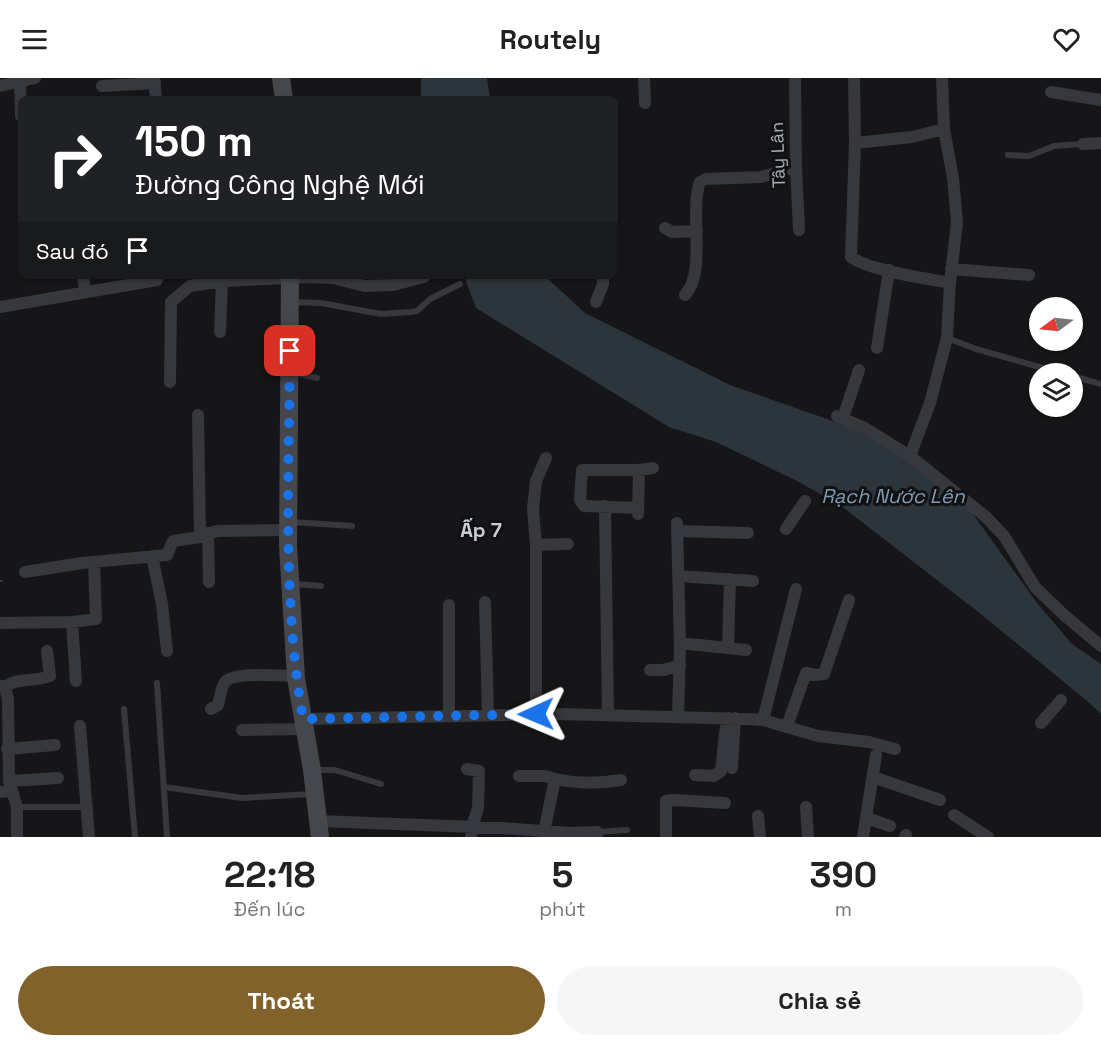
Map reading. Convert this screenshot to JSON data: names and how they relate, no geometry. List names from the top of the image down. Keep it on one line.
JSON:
{"streets":{"street":["Tây Lân"]},"districts":["Ấp 7"],"water":["Rạch Nước Lên"],"north":"left","page":{"header":"Routely","turn":["150 m","Đường Công Nghệ Mới"],"then":"Sau đó","eta":["22:18","Đến lúc","5","phút","390","m"],"buttons":["Thoát","Chia sẻ"]}}
